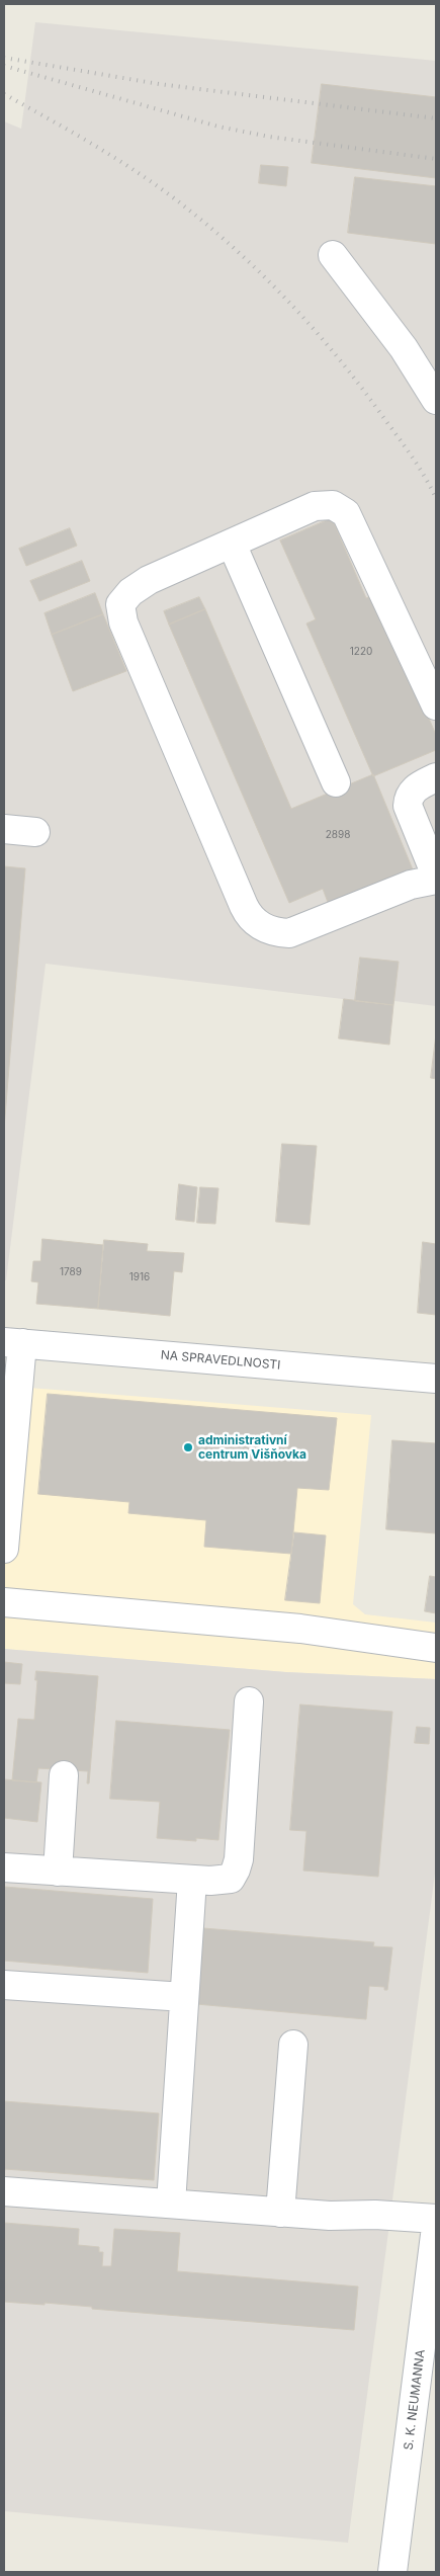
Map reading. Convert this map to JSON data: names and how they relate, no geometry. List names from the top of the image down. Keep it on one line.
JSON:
{"streets":{"street":["NA SPRAVEDLNOSTI","S. K. NEUMANNA"]},"places":["administrativní centrum Višňovka"],"house_numbers":["1220","2898","1789","1916"]}
